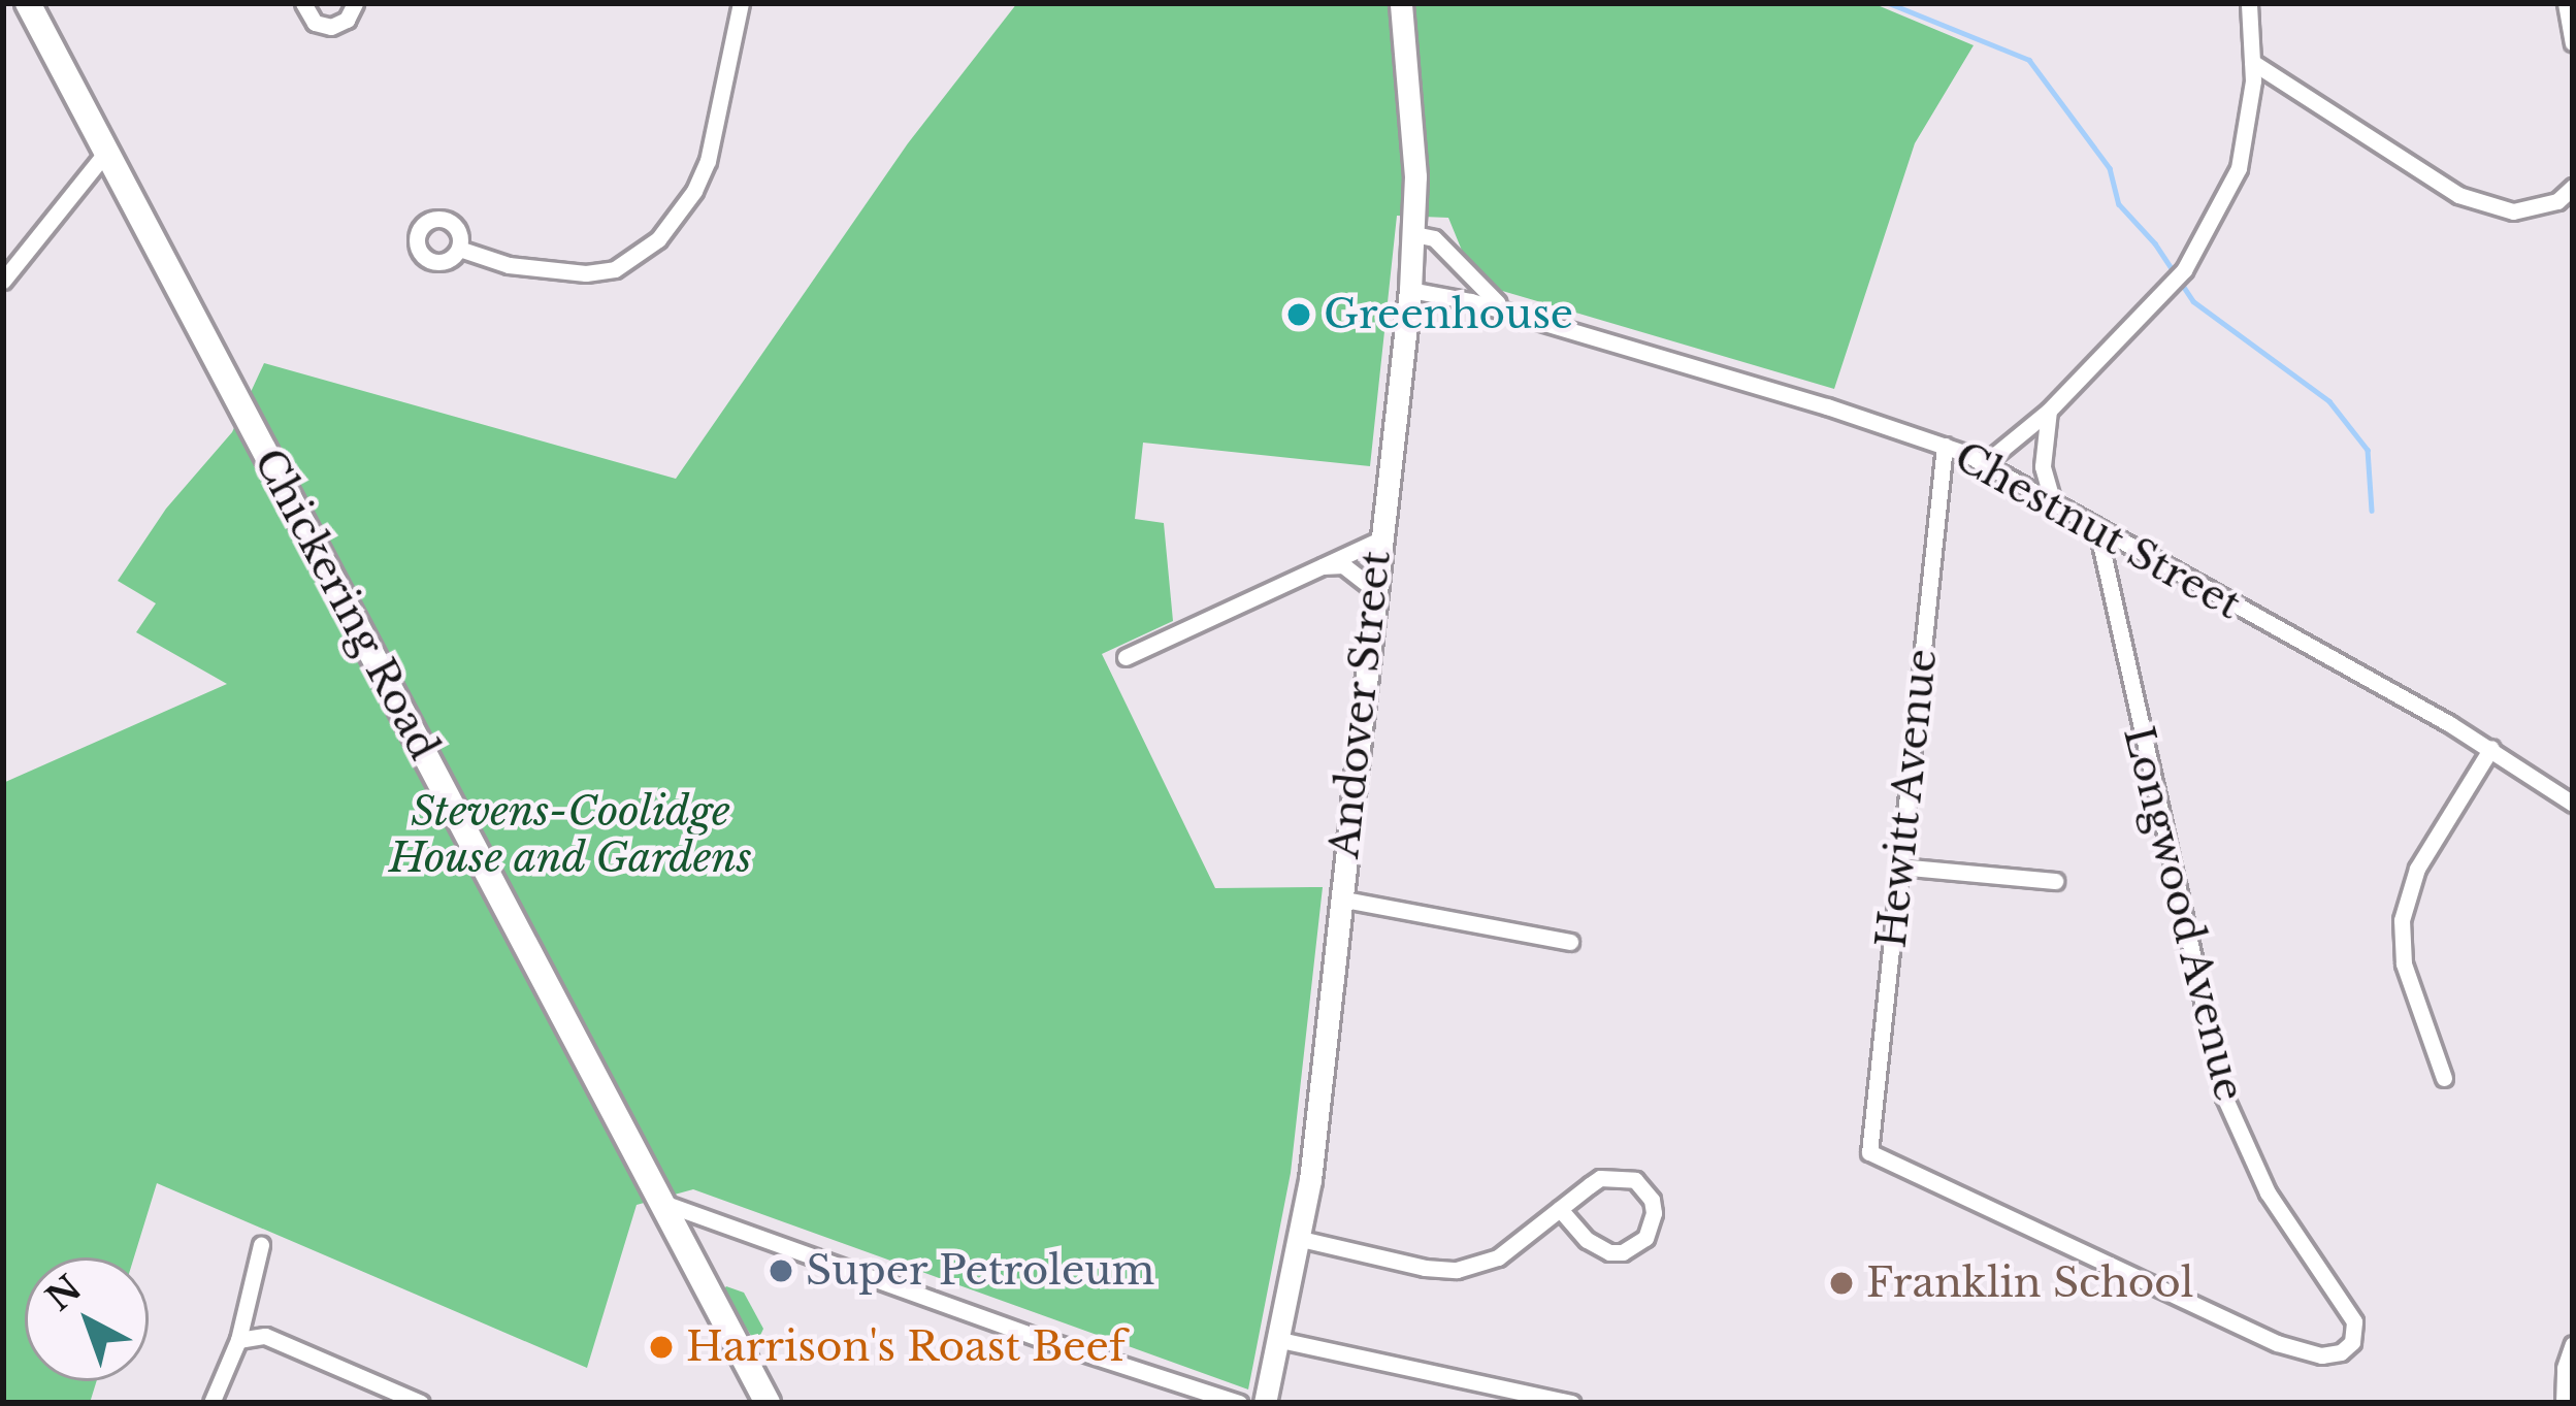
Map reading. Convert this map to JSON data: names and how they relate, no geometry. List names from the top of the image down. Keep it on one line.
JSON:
{"streets":{"main road":["Chickering Road","Andover Street"],"street":["Chestnut Street","Hewitt Avenue","Longwood Avenue"]},"crossings":[["Chestnut Street","Andover Street"],["Chestnut Street","Hewitt Avenue"],["Chestnut Street","Longwood Avenue"],["Hewitt Avenue","Longwood Avenue"]],"parks":["Stevens-Coolidge House and Gardens"],"places":["Greenhouse","Super Petroleum","Franklin School","Harrison's Roast Beef"],"north":"top left"}
